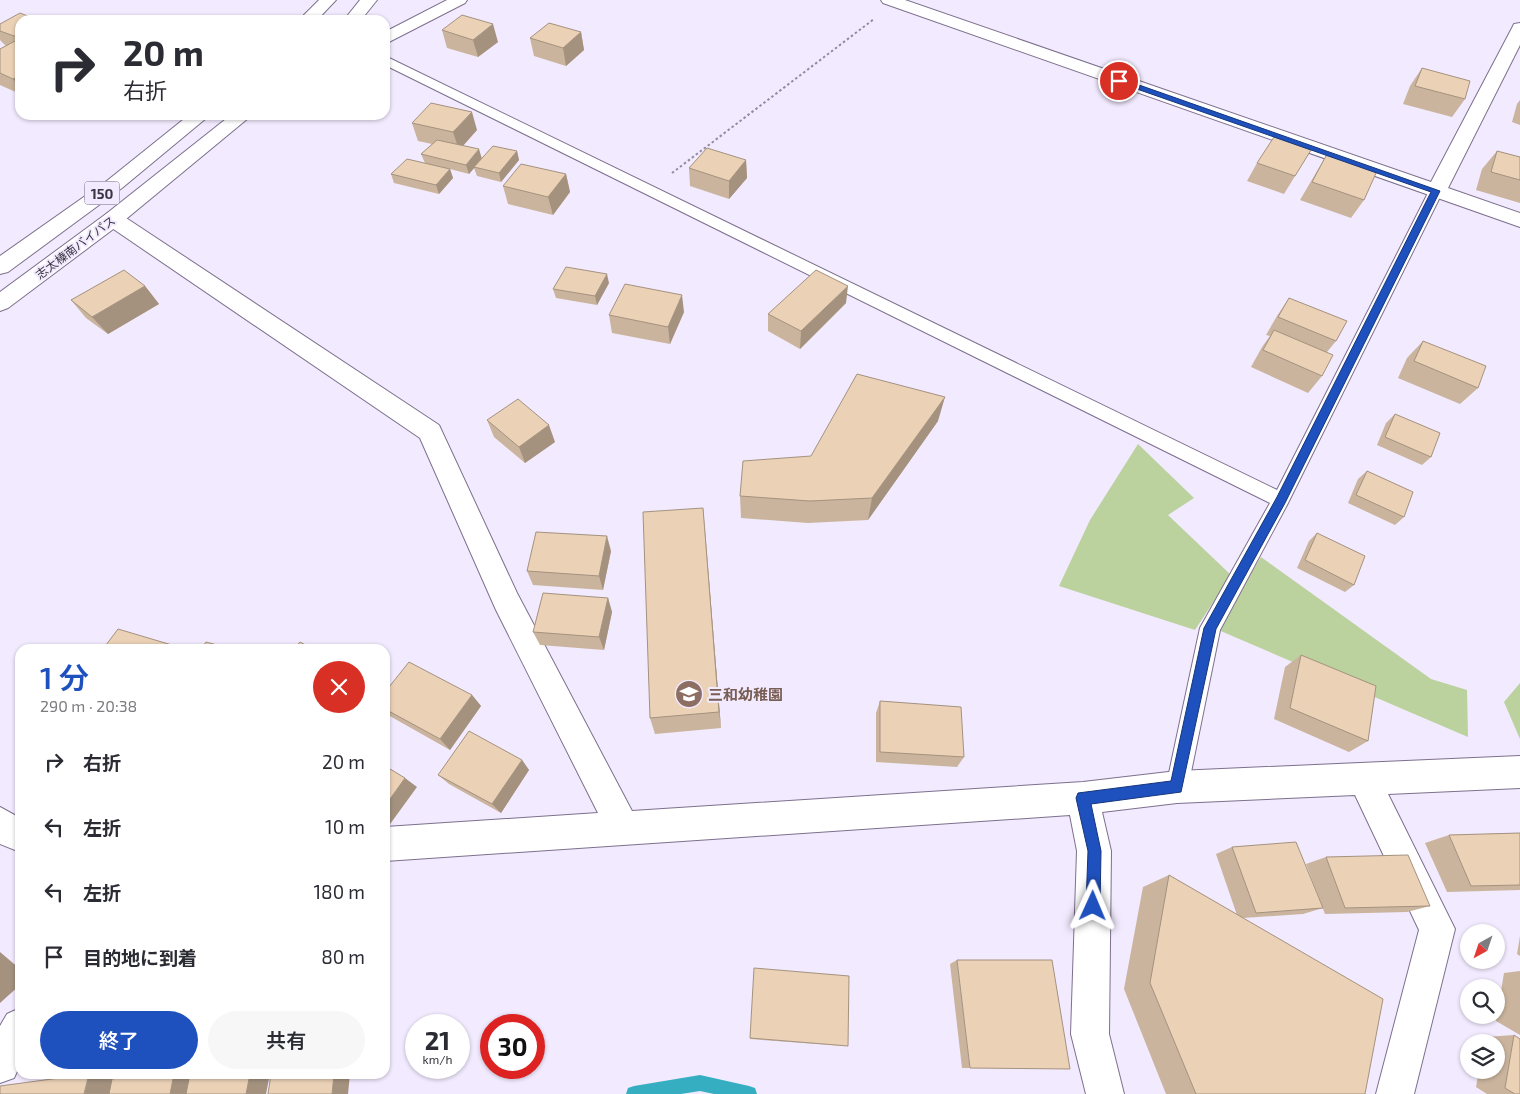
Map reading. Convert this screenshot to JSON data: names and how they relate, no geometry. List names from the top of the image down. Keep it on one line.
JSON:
{"streets":{"main road":["150","志太榛南バイパス"]},"places":{"school or university":["三和幼稚園"]},"north":"bottom left","page":{"turn":["20 m","右折"],"heading":["1 分","290 m · 20:38"],"list":[{"name":"右折","value":"20 m"},{"name":"左折","value":"10 m"},{"name":"左折","value":"180 m"},{"name":"目的地に到着","value":"80 m"}],"buttons":["終了","共有"],"speed":"21 km/h","limit":"30"}}
